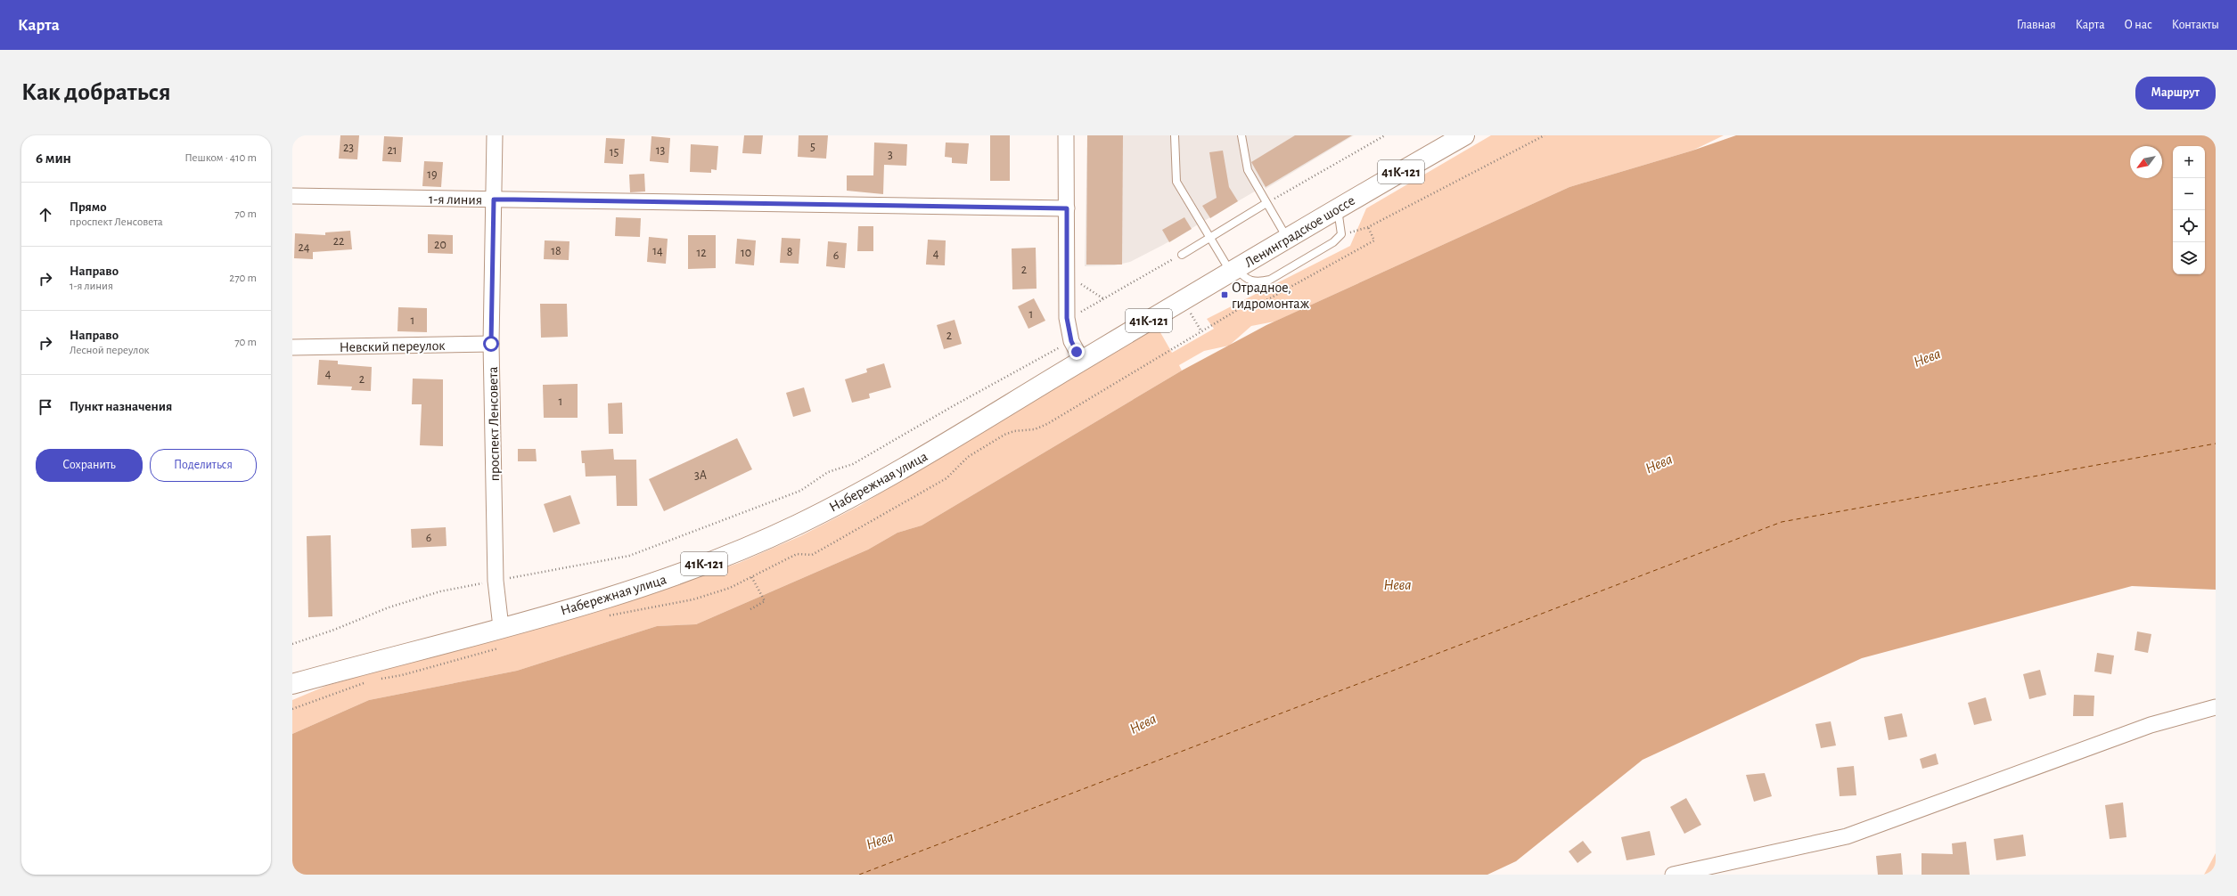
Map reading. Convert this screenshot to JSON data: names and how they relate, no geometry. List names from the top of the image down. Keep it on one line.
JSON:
{"streets":{"main road":["41К-121","Ленинградское шоссе","Набережная улица"],"street":["1-я линия","Невский переулок","проспект Ленсовета"]},"crossings":[["1-я линия","проспект Ленсовета"],["Ленинградское шоссе","Набережная улица"],["Невский переулок","проспект Ленсовета"],["проспект Ленсовета","Набережная улица"]],"water":["Нева"],"places":{"transit":["Отрадное, гидромонтаж"]},"house_numbers":["5","23","21","13","15","3","19","22","20","24","18","14","8","12","10","4","6","2","1","1","2","4","2","1","3А","6"],"north":"bottom left","page":{"header":"Карта","nav":["Главная","Карта","О нас","Контакты"],"buttons":["Маршрут",["Сохранить","Поделиться"]],"title":"Как добраться","heading":["6 мин","Пешком · 410 m"],"map_buttons":["+","−"],"list":[["Прямо","проспект Ленсовета","70 m"],["Направо","1-я линия","270 m"],["Направо","Лесной переулок","70 m"],"Пункт назначения"]}}
